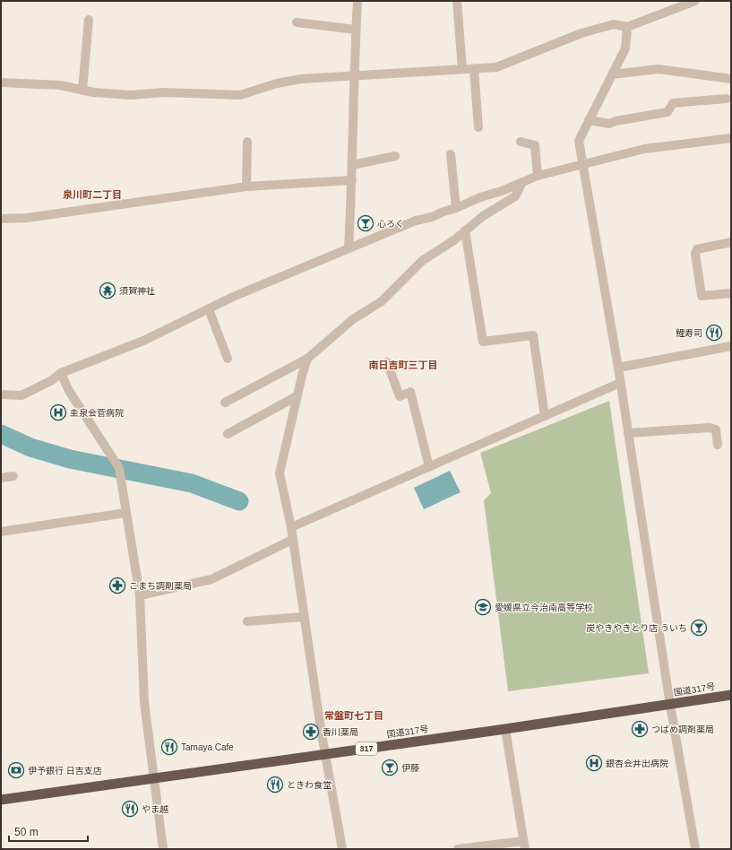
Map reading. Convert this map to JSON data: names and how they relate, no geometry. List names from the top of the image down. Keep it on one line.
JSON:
{"streets":{"highway":["国道317号","317"]},"districts":["泉川町二丁目","南日吉町三丁目","常盤町七丁目"],"places":{"bar":["心ろく","炭やきやきとり店 ういち","伊藤"],"temple":["須賀神社"],"restaurant":["鯉寿司","Tamaya Cafe","ときわ食堂","やま越"],"hospital":["圭泉会菅病院","銀杏会井出病院"],"pharmacy":["こまち調剤薬局","つばめ調剤薬局","香川薬局"],"school or university":["愛媛県立今治南高等学校"],"bank":["伊予銀行 日吉支店"]},"scale_bar":"50 m"}
